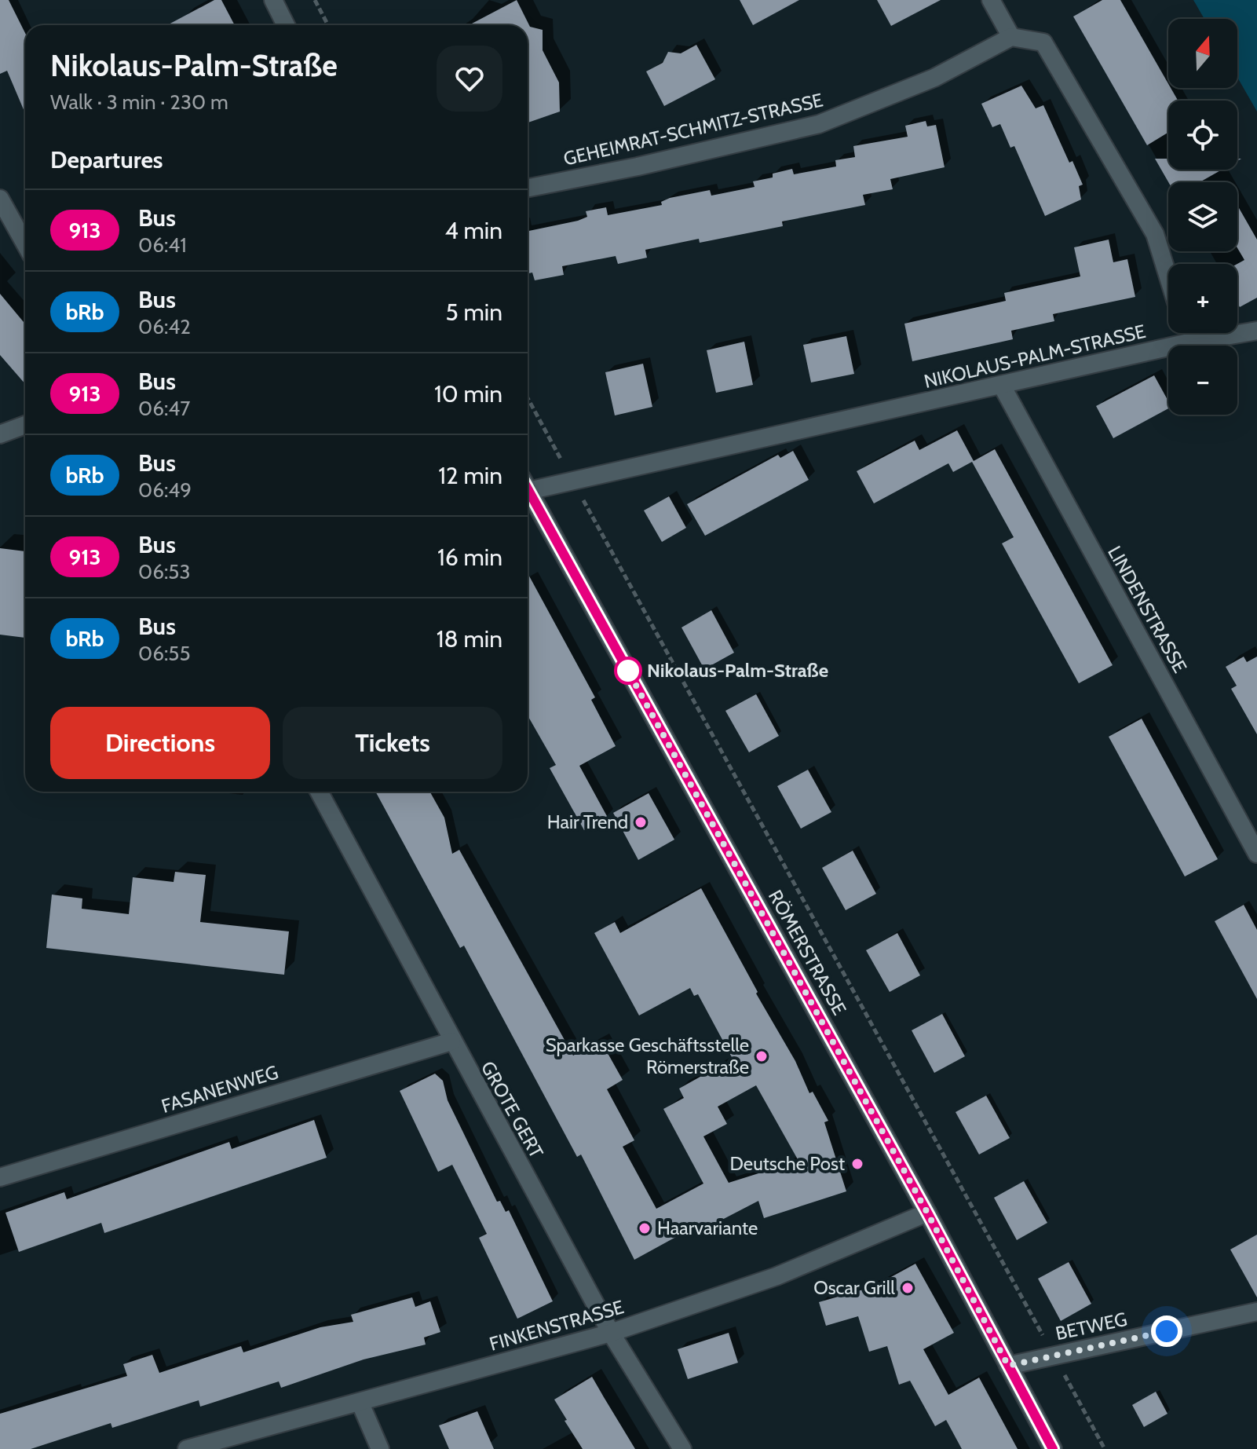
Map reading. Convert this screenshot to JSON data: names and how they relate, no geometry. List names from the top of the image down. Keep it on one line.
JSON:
{"streets":{"street":["GEHEIMRAT-SCHMITZ-STRASSE","NIKOLAUS-PALM-STRASSE","LINDENSTRASSE","RÖMERSTRASSE","FASANENWEG","GROTE GERT","FINKENSTRASSE","BETWEG"]},"crossings":[["NIKOLAUS-PALM-STRASSE","LINDENSTRASSE"],["RÖMERSTRASSE","FINKENSTRASSE"],["RÖMERSTRASSE","BETWEG"],["FASANENWEG","GROTE GERT"],["GROTE GERT","FINKENSTRASSE"]],"places":["Nikolaus-Palm-Straße","Hair Trend","Sparkasse Geschäftsstelle Römerstraße","Deutsche Post","Haarvariante","Oscar Grill"],"lines":["bus line 913"],"north":"top","page":{"map_buttons":["+","−"],"heading":[["Nikolaus-Palm-Straße","Walk · 3 min · 230 m"],"Departures"],"list":[{"mark":"913","name":"Bus","note":"06:41","value":"4 min"},{"mark":"bRb","name":"Bus","note":"06:42","value":"5 min"},{"mark":"913","name":"Bus","note":"06:47","value":"10 min"},{"mark":"bRb","name":"Bus","note":"06:49","value":"12 min"},{"mark":"913","name":"Bus","note":"06:53","value":"16 min"},{"mark":"bRb","name":"Bus","note":"06:55","value":"18 min"}],"buttons":["Directions","Tickets"]}}
